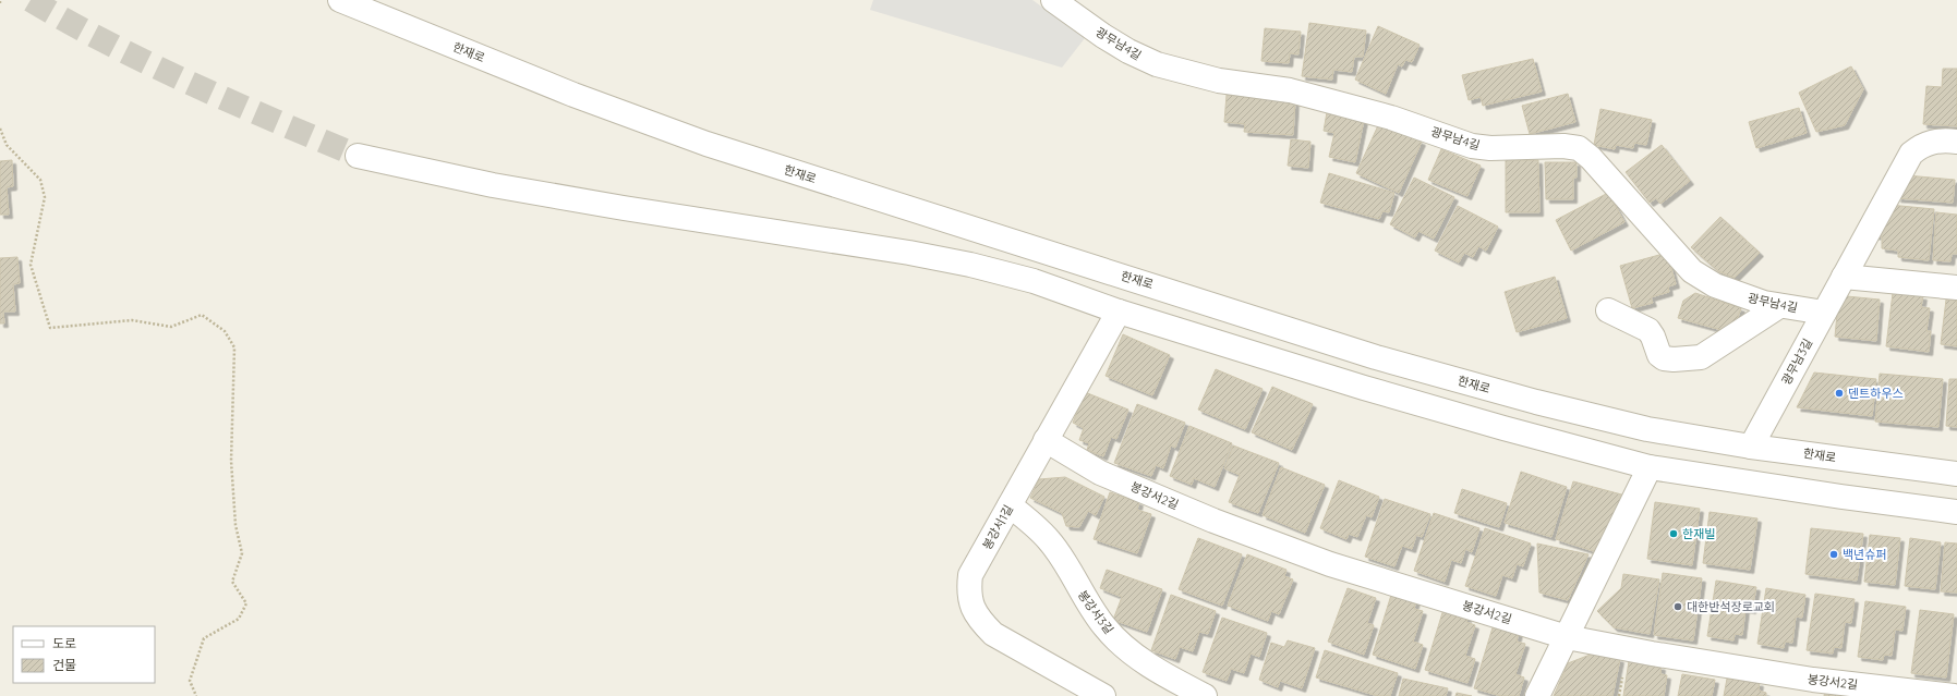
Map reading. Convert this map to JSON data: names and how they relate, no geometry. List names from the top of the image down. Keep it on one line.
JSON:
{"streets":{"street":["광무남4길","한재로","광무남3길","봉강서2길","봉강서1길","봉강서3길"]},"crossings":[["광무남4길","광무남3길"],["한재로","광무남3길"],["봉강서2길","봉강서1길"],["봉강서1길","봉강서3길"]],"places":["덴트하우스","한재빌","백년슈퍼","대한반석장로교회"],"legend":["도로","건물"]}
